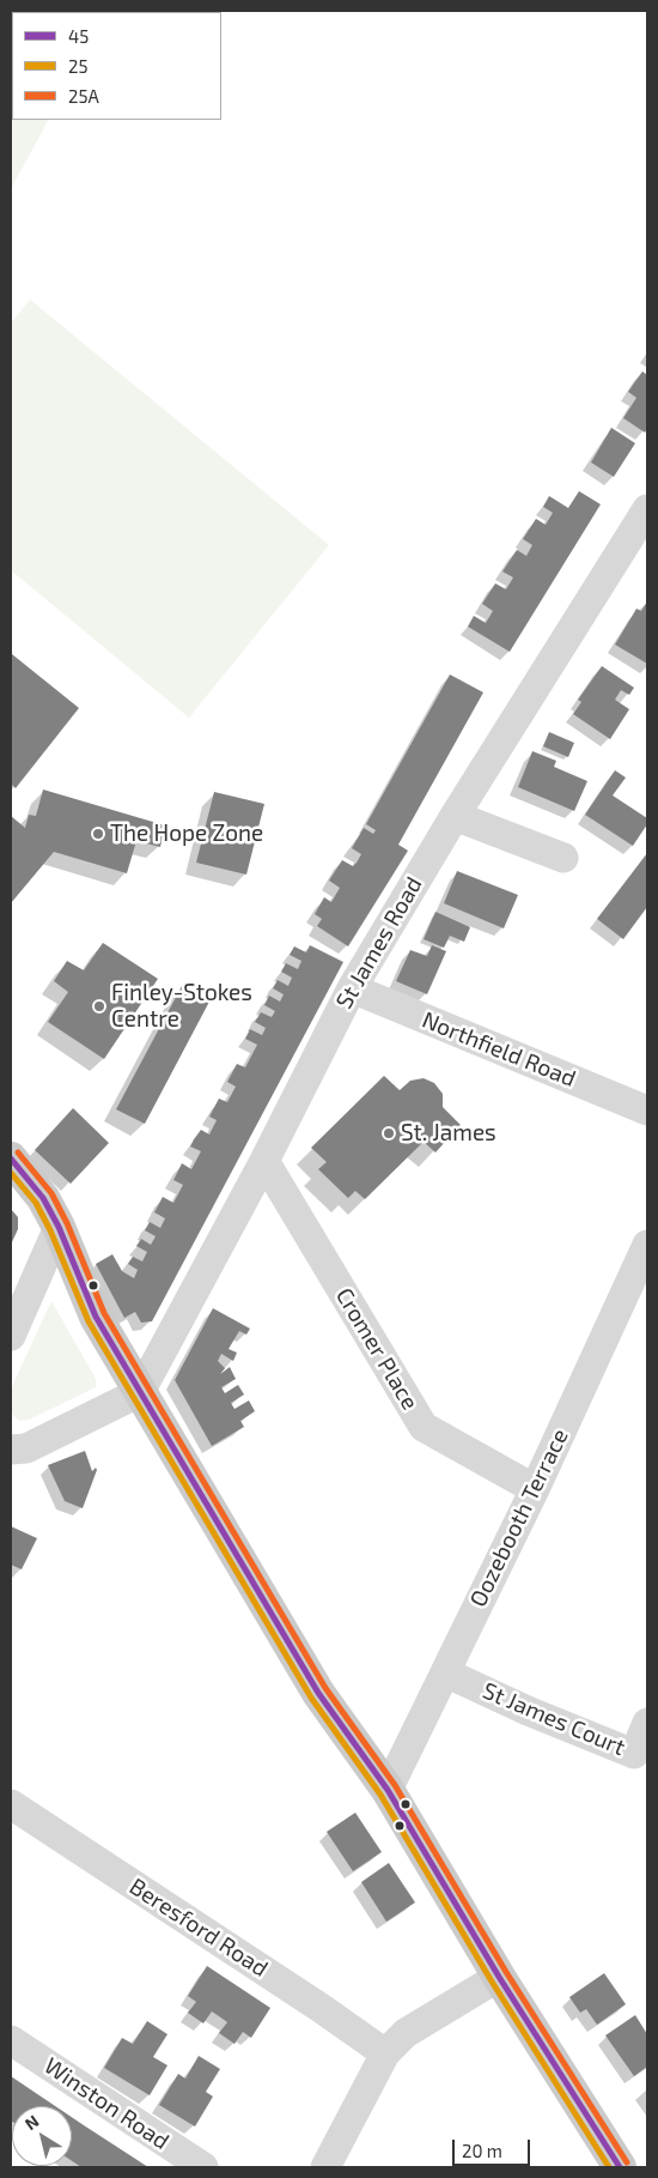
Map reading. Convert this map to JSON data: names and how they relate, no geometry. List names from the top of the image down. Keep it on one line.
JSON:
{"streets":{"street":["St James Road","Northfield Road","Cromer Place","Oozebooth Terrace","St James Court","Beresford Road","Winston Road"]},"crossings":[["St James Road","Northfield Road"],["St James Road","Cromer Place"],["Cromer Place","Oozebooth Terrace"],["Oozebooth Terrace","St James Court"]],"places":["The Hope Zone","Finley-Stokes Centre","St. James"],"lines":["transit line 25A","transit line 45","transit line 25"],"legend":["45","25","25A"],"scale_bar":"20 m","north":"top left"}
